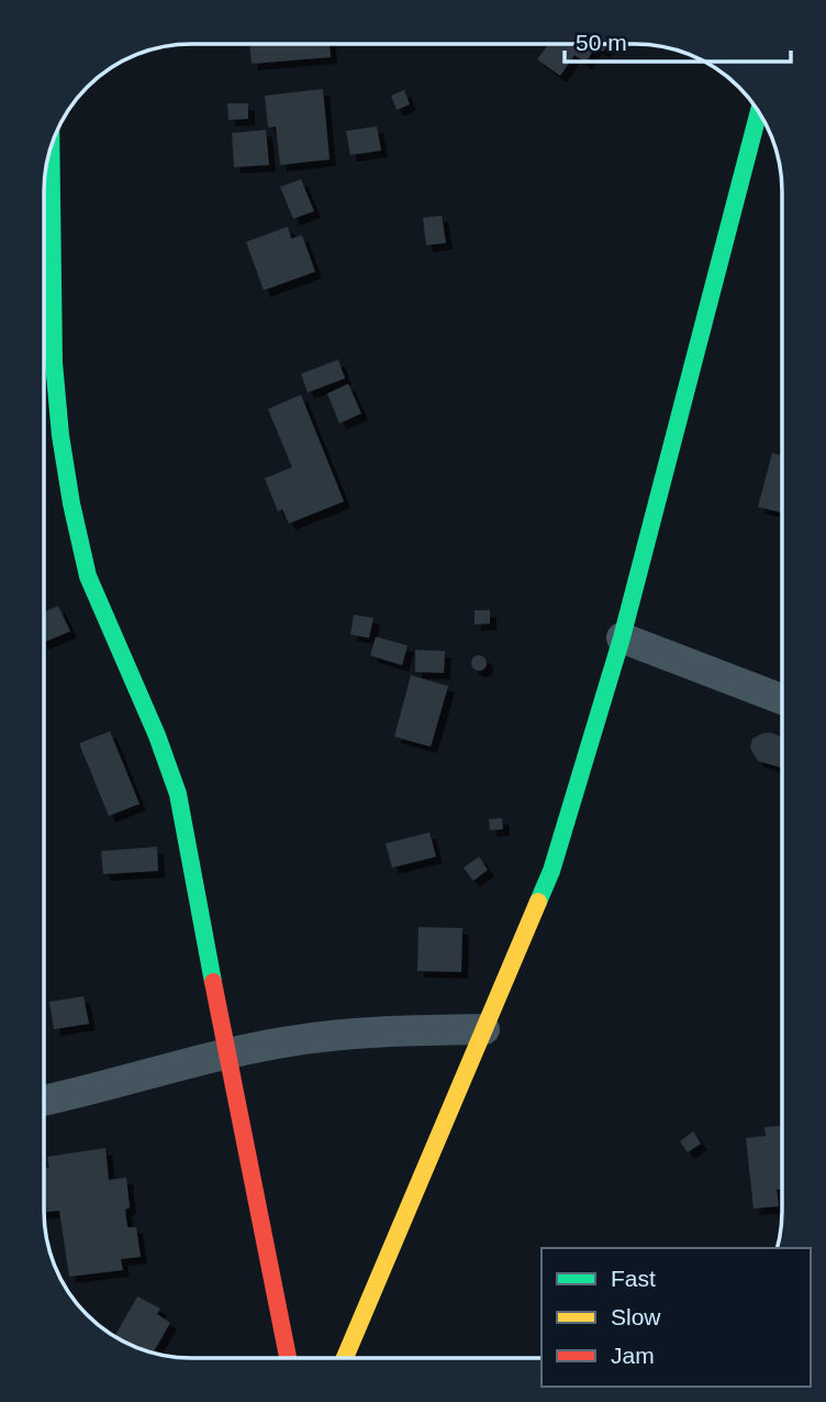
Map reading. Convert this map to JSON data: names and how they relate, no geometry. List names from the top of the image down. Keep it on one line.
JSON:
{"legend":["Fast","Slow","Jam"],"scale_bar":"50 m"}
